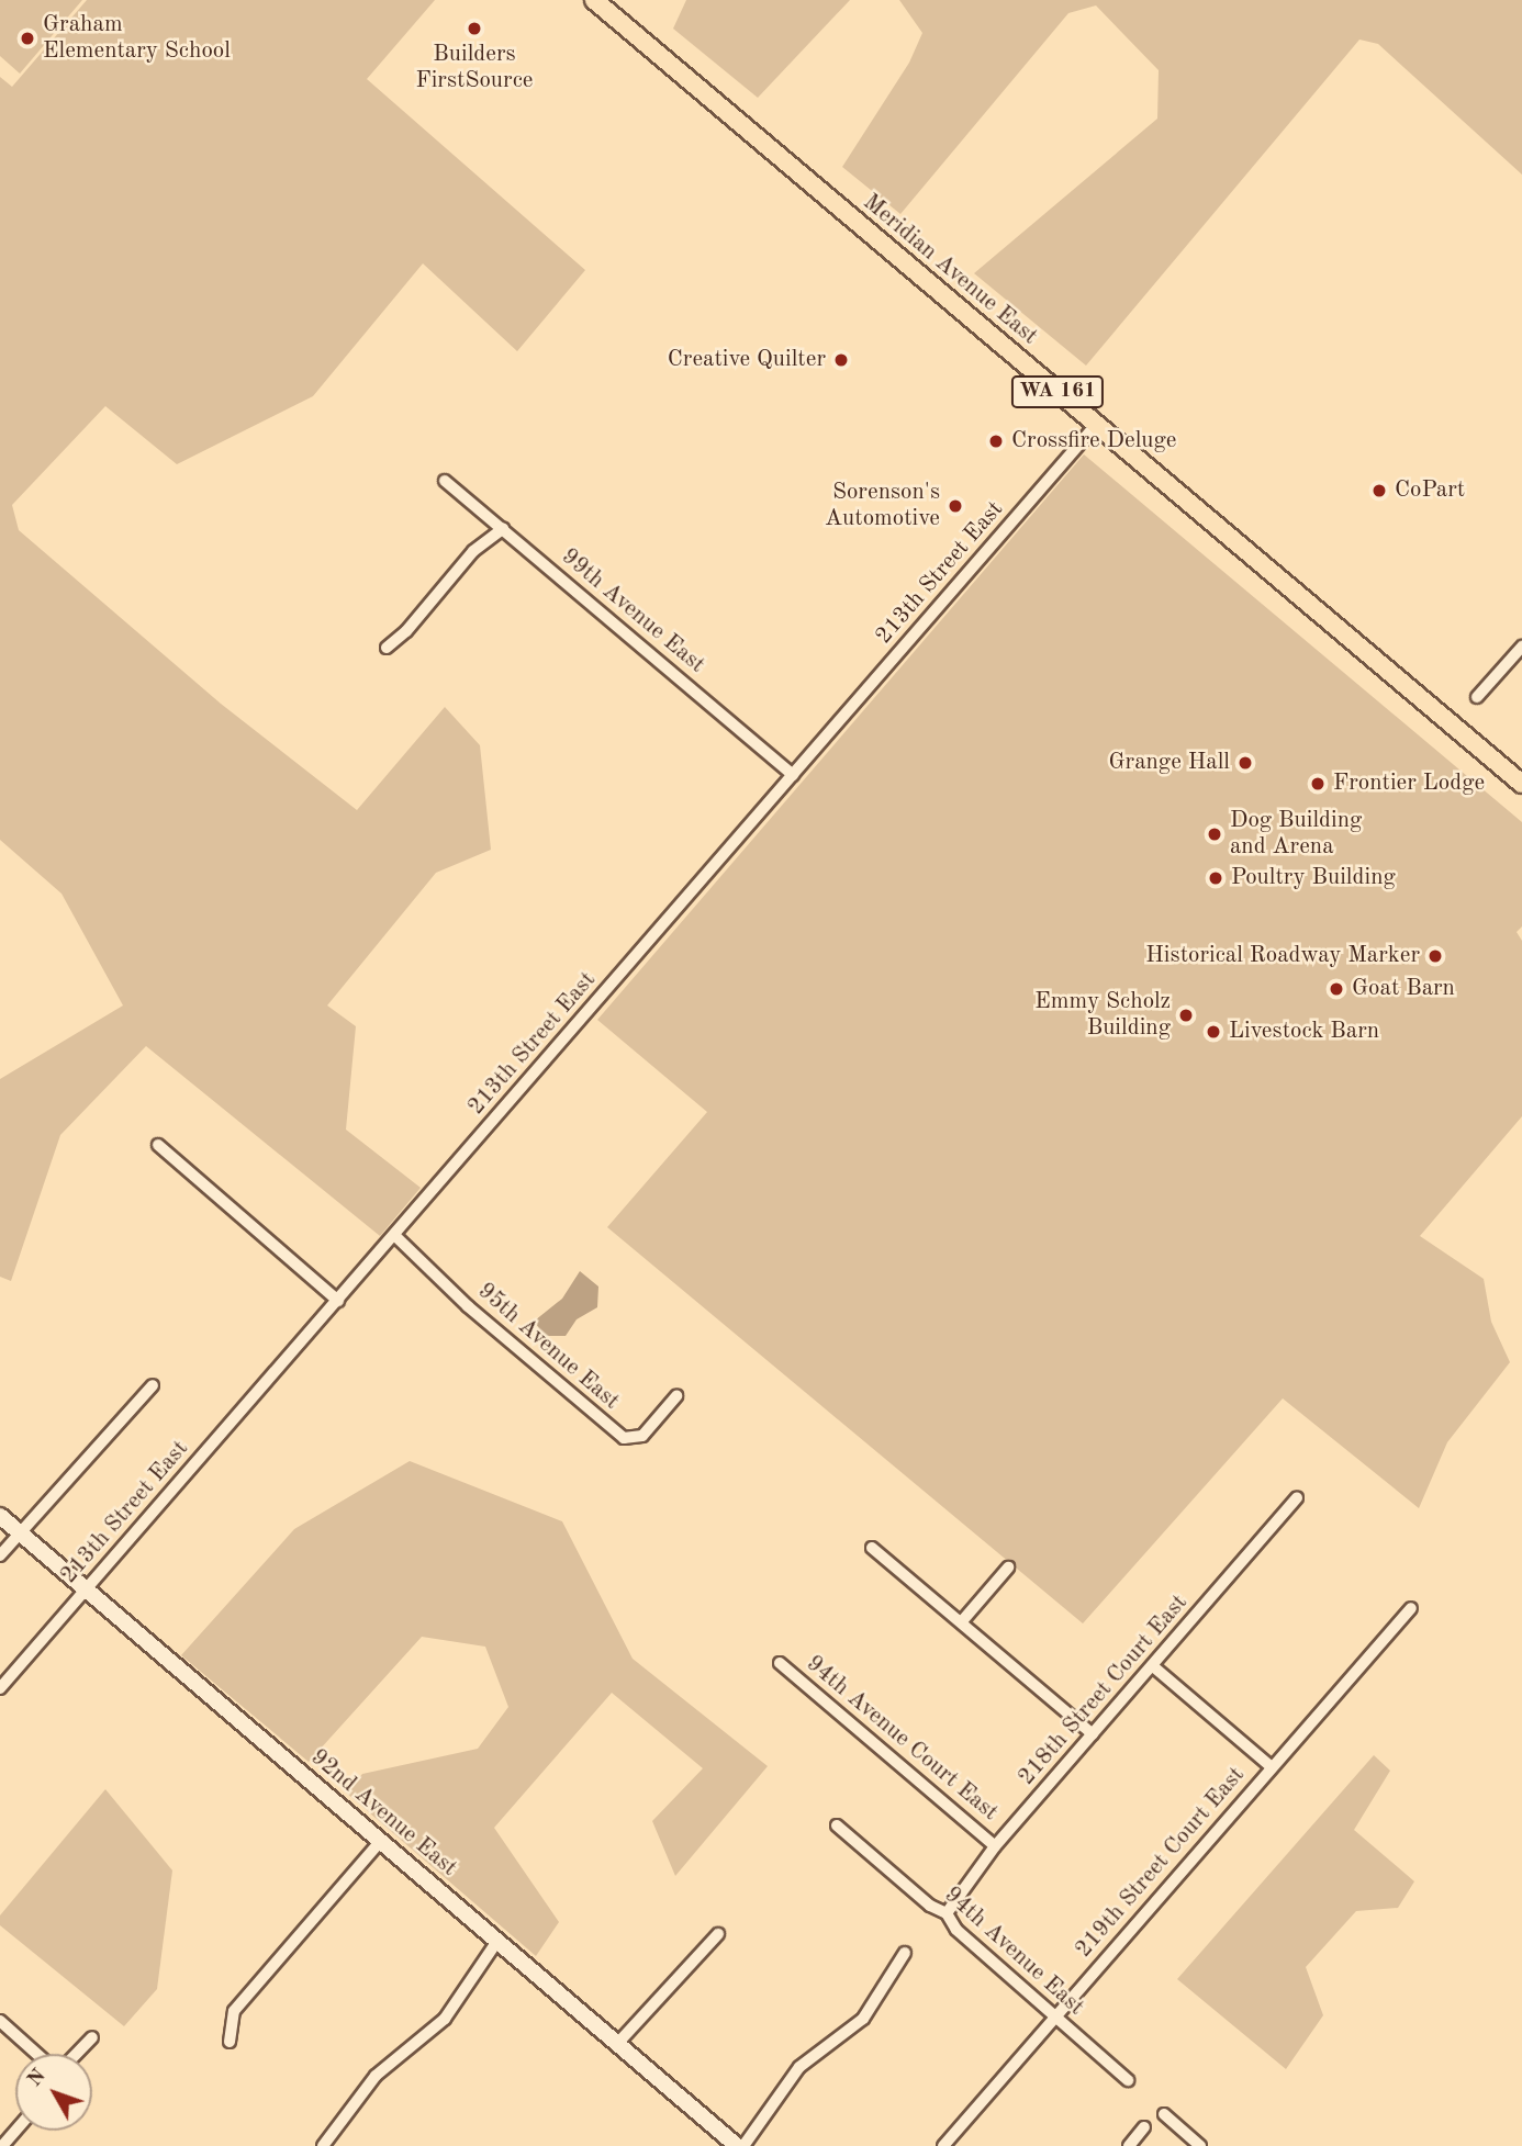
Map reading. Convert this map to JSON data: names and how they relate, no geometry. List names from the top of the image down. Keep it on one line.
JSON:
{"streets":{"main road":["Meridian Avenue East","WA 161"],"street":["213th Street East","99th Avenue East","95th Avenue East","218th Street Court East","94th Avenue Court East","92nd Avenue East","219th Street Court East","94th Avenue East"]},"crossings":[["Meridian Avenue East","213th Street East"],["213th Street East","99th Avenue East"],["213th Street East","95th Avenue East"],["213th Street East","92nd Avenue East"],["218th Street Court East","94th Avenue Court East"],["218th Street Court East","94th Avenue East"],["219th Street Court East","94th Avenue East"]],"places":["Builders FirstSource","Graham Elementary School","Creative Quilter","Crossfire Deluge","CoPart","Sorenson's Automotive","Grange Hall","Frontier Lodge","Dog Building and Arena","Poultry Building","Historical Roadway Marker","Goat Barn","Emmy Scholz Building","Livestock Barn"],"north":"top left"}
